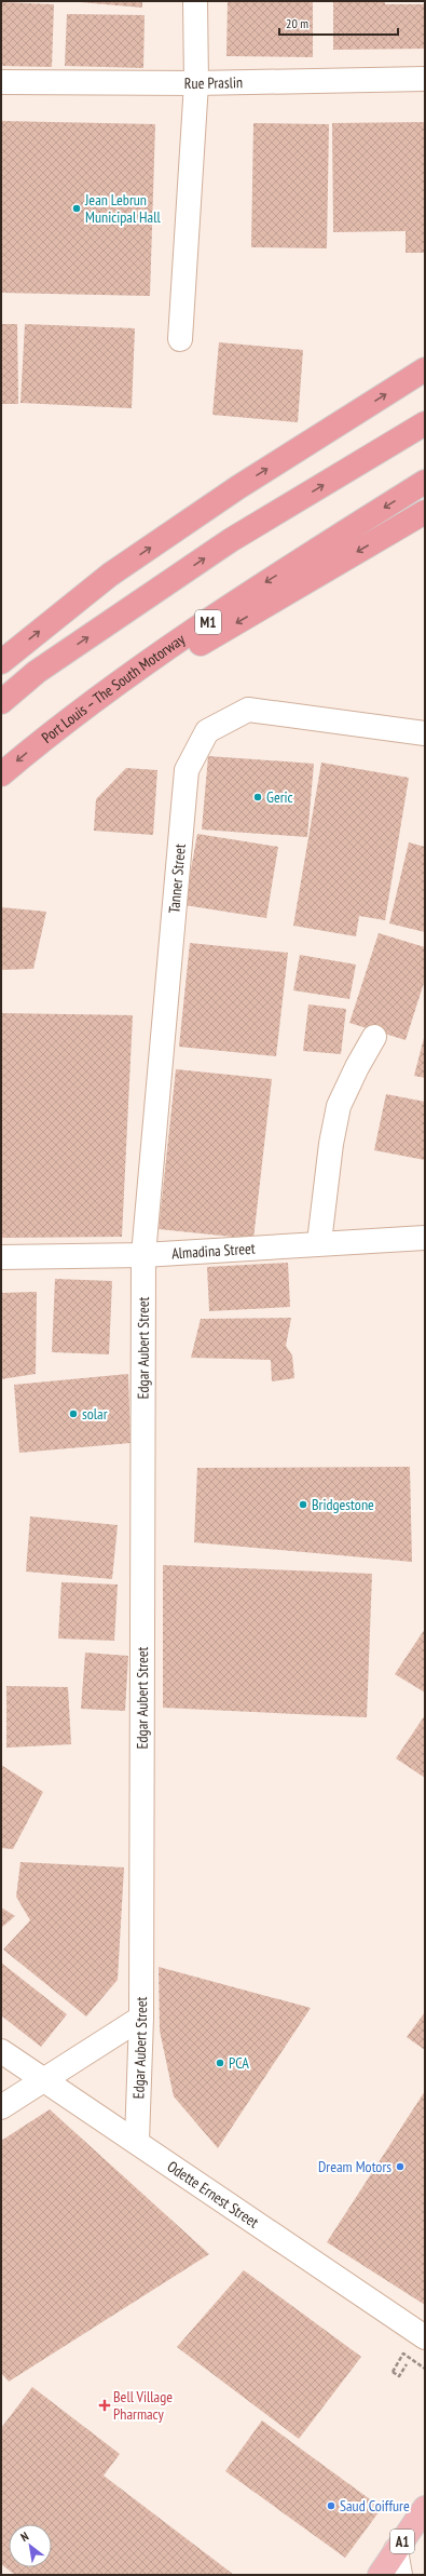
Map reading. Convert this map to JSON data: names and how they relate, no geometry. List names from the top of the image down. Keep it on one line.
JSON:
{"streets":{"highway":["M1","Port Louis – The South Motorway"],"main road":["A1"],"street":["Rue Praslin","Tanner Street","Almadina Street","Edgar Aubert Street","Odette Ernest Street"]},"crossings":[["Tanner Street","Almadina Street"],["Tanner Street","Edgar Aubert Street"],["Almadina Street","Edgar Aubert Street"],["Edgar Aubert Street","Odette Ernest Street"]],"places":{"other":["Jean Lebrun Municipal Hall","Geric","solar","Bridgestone","PCA","Dream Motors","Saud Coiffure"],"health":["Bell Village Pharmacy"]},"scale_bar":"20 m","north":"top left"}
